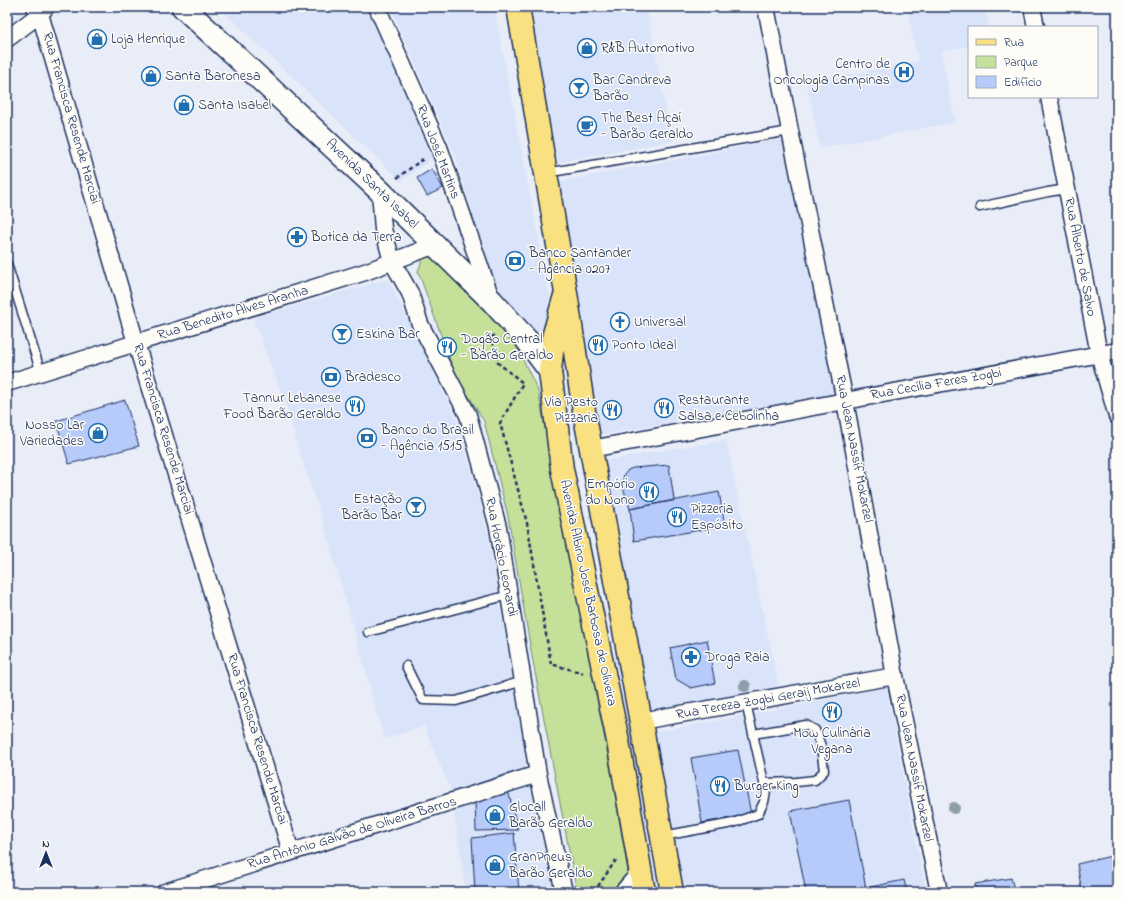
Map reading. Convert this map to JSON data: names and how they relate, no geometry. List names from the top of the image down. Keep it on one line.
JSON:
{"streets":{"main road":["Avenida Santa Isabel","Avenida Albino José Barbosa de Oliveira"],"street":["Rua Francisca Resende Marciai","Rua José Martins","Rua Alberto de Salvo","Rua Benedito Alves Aranha","Rua Cecília Feres Zogbi","Rua Jean Nassif Mokarzel","Rua Horácio Leonardi","Rua Tereza Zogbi Geraij Mokarzel","Rua Antônio Galvão de Oliveira Barros"]},"crossings":[["Rua Francisca Resende Marciai","Rua Benedito Alves Aranha"],["Rua Francisca Resende Marciai","Rua Antônio Galvão de Oliveira Barros"],["Rua José Martins","Avenida Santa Isabel"],["Avenida Santa Isabel","Rua Benedito Alves Aranha"],["Avenida Santa Isabel","Rua Horácio Leonardi"],["Avenida Santa Isabel","Avenida Albino José Barbosa de Oliveira"],["Rua Alberto de Salvo","Rua Cecília Feres Zogbi"],["Rua Benedito Alves Aranha","Rua Horácio Leonardi"],["Rua Cecília Feres Zogbi","Rua Jean Nassif Mokarzel"],["Rua Cecília Feres Zogbi","Avenida Albino José Barbosa de Oliveira"],["Rua Jean Nassif Mokarzel","Rua Tereza Zogbi Geraij Mokarzel"],["Rua Horácio Leonardi","Rua Antônio Galvão de Oliveira Barros"],["Avenida Albino José Barbosa de Oliveira","Rua Tereza Zogbi Geraij Mokarzel"]],"places":{"shop":["Loja Henrique","R&B Automotivo","Santa Baronesa","Santa Isabel","Nosso Lar Variedades","Glocall Barão Geraldo","GranPneus Barão Geraldo"],"hospital":["Centro de Oncologia Campinas"],"bar":["Bar Candreva Barão","Eskina Bar","Estação Barão Bar"],"cafe":["The Best Açaí - Barão Geraldo"],"pharmacy":["Botica da Terra","Droga Raia"],"bank":["Banco Santander - Agência 0207","Bradesco","Banco do Brasil - Agência 1515"],"church":["Universal"],"restaurant":["Ponto Ideal","Dogão Central - Barão Geraldo","Tannur Lebanese Food Barão Geraldo","Restaurante Salsa e Cebolinha","Via Pesto Pizzaria","Empório do Nono","Pizzeria Espósito","Mow Culinária Vegana","Burger King"]},"legend":["Rua","Parque","Edifício"],"north":"top"}
